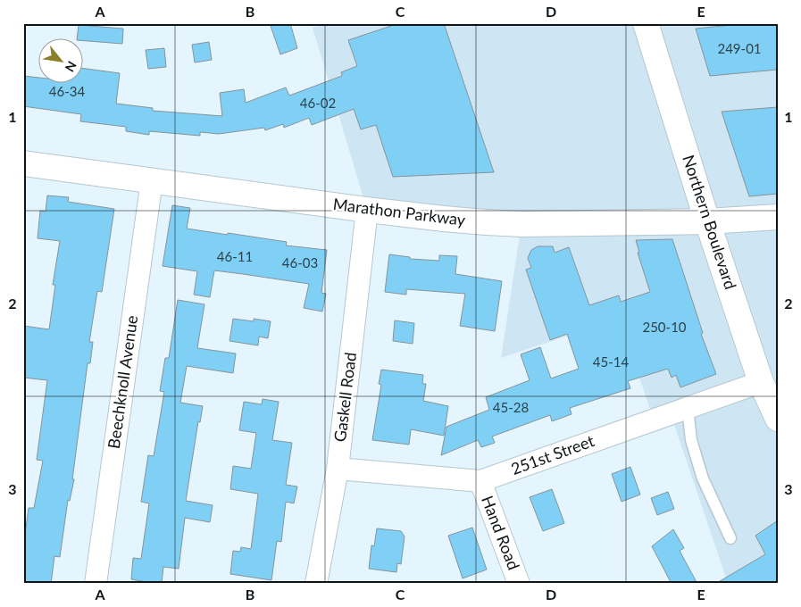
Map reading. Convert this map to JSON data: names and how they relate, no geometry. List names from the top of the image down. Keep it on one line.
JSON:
{"streets":{"street":["Marathon Parkway","Northern Boulevard","Beechknoll Avenue","Gaskell Road","251st Street","Hand Road"]},"crossings":[["Marathon Parkway","Northern Boulevard"],["Marathon Parkway","Beechknoll Avenue"],["Marathon Parkway","Gaskell Road"],["Northern Boulevard","251st Street"],["Gaskell Road","251st Street"],["251st Street","Hand Road"]],"house_numbers":["249-01","46-34","46-02","46-11","46-03","250-10","45-14","45-28"],"north":"bottom right","grid":{"columns":["A","B","C","D","E"],"rows":["1","2","3"]}}
